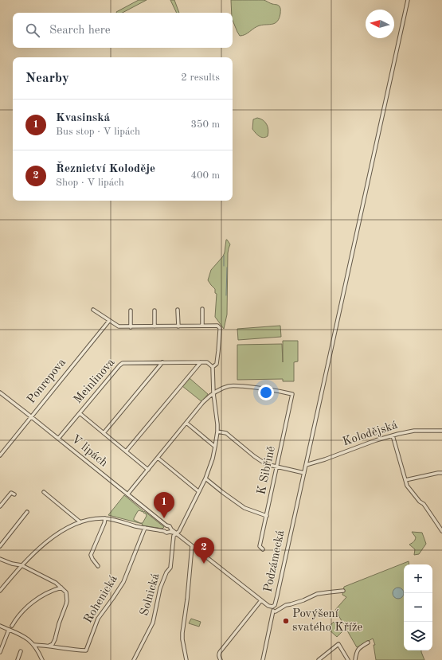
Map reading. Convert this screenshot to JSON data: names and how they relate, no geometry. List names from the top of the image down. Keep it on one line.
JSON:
{"streets":{"street":["Ponrepova","Meinlinova","Kolodějská","V lipách","K Sibřině","Podzámecká","Solnická","Rohenická"]},"crossings":[["Ponrepova","V lipách"],["Meinlinova","V lipách"],["Meinlinova","Solnická"],["Kolodějská","Podzámecká"],["K Sibřině","Solnická"]],"places":["Povýšení svatého Kříže"],"north":"left","page":{"search":"Search here","heading":["Nearby","2 results"],"list":[{"mark":"1","name":"Kvasinská","note":"Bus stop · V lipách","value":"350 m"},{"mark":"2","name":"Řeznictví Koloděje","note":"Shop · V lipách","value":"400 m"}],"pins":["1","2"],"map_buttons":["+","−"]}}
